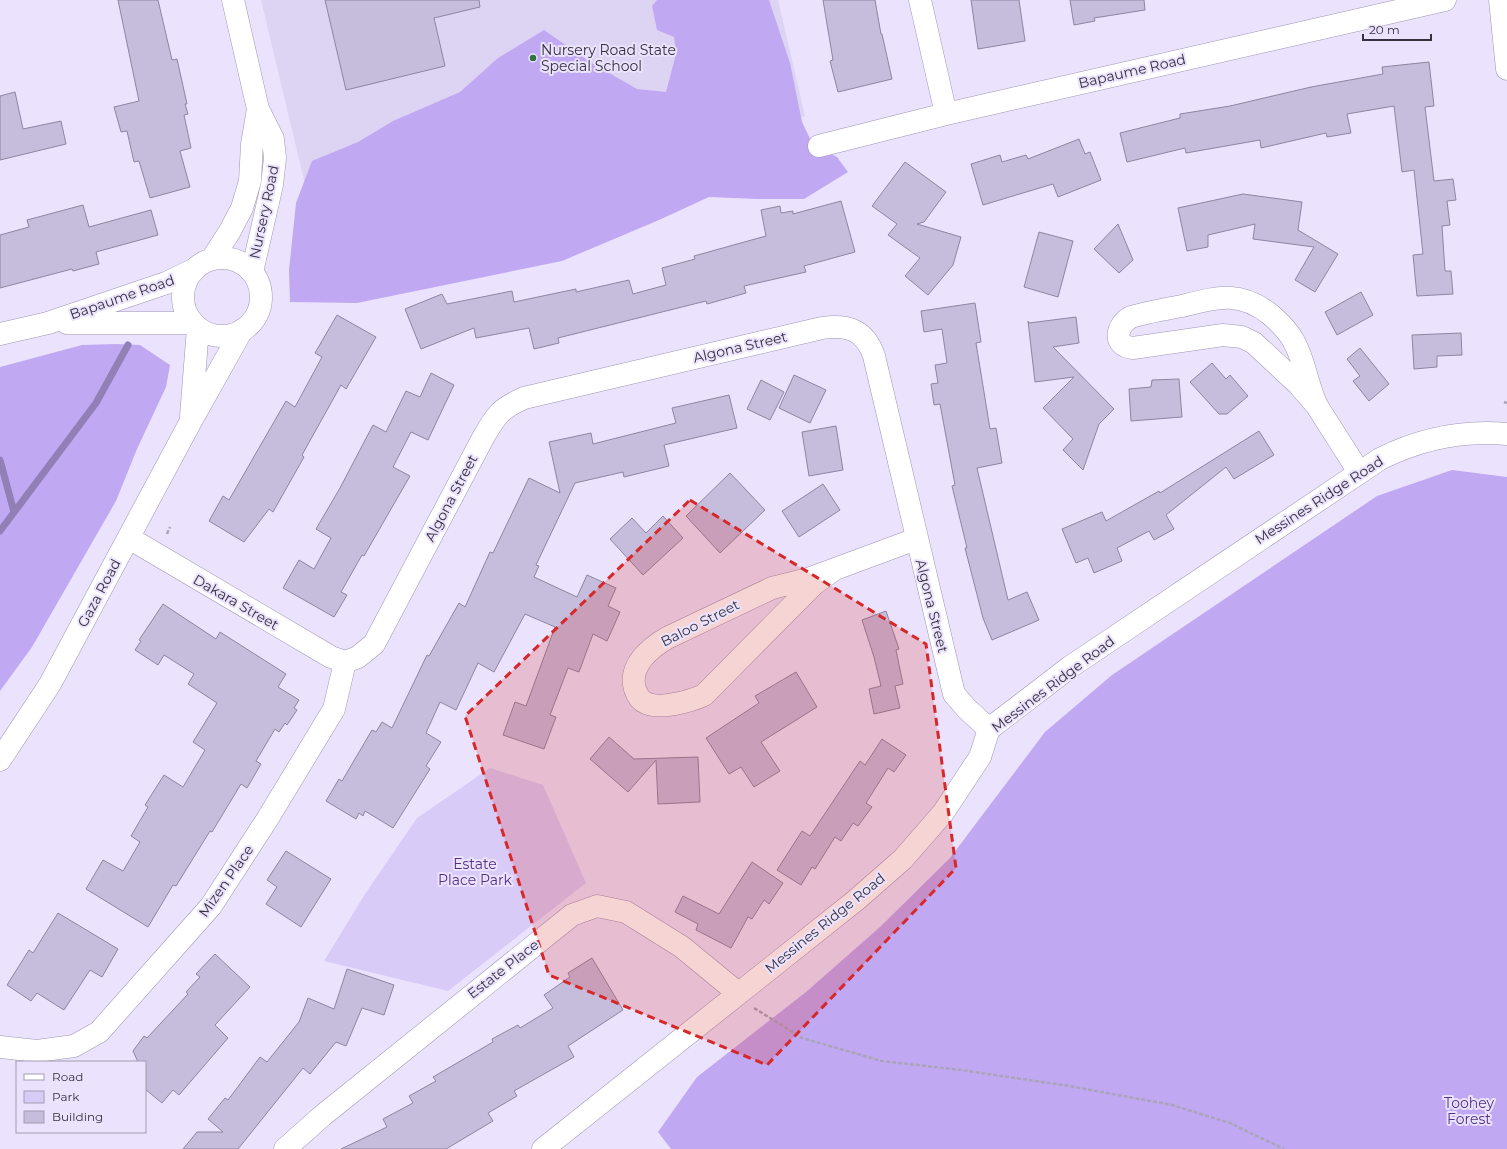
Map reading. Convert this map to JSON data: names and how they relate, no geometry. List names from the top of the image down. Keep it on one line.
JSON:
{"streets":{"street":["Bapaume Road","Nursery Road","Algona Street","Messines Ridge Road","Gaza Road","Dakara Street","Baloo Street","Mizen Place","Estate Place"]},"crossings":[["Bapaume Road","Nursery Road"],["Bapaume Road","Gaza Road"],["Nursery Road","Gaza Road"],["Algona Street","Messines Ridge Road"],["Algona Street","Dakara Street"],["Algona Street","Baloo Street"],["Algona Street","Mizen Place"],["Messines Ridge Road","Estate Place"],["Gaza Road","Dakara Street"],["Dakara Street","Mizen Place"]],"parks":["Estate Place Park","Toohey Forest"],"places":["Nursery Road State Special School"],"legend":["Road","Park","Building"],"scale_bar":"20 m"}
